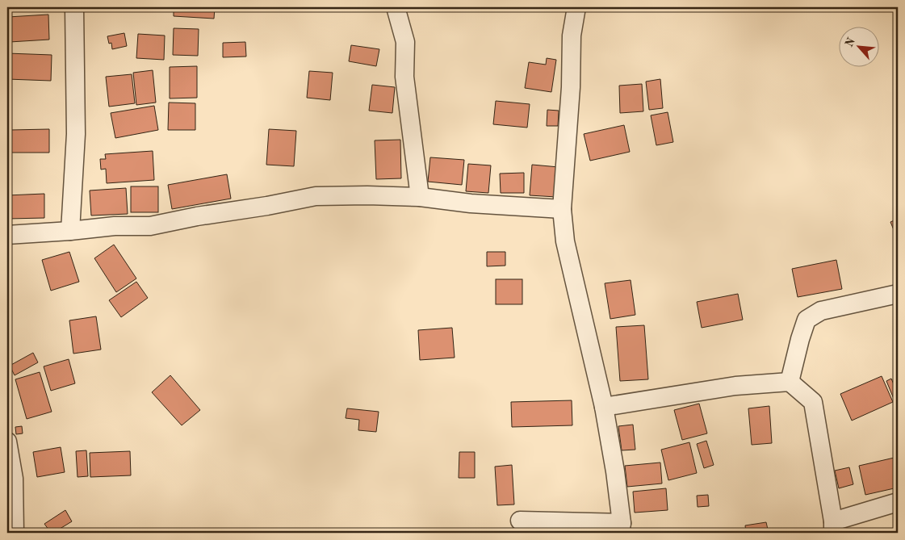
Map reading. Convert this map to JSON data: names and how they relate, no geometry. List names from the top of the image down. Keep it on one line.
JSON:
{"north":"top left"}
